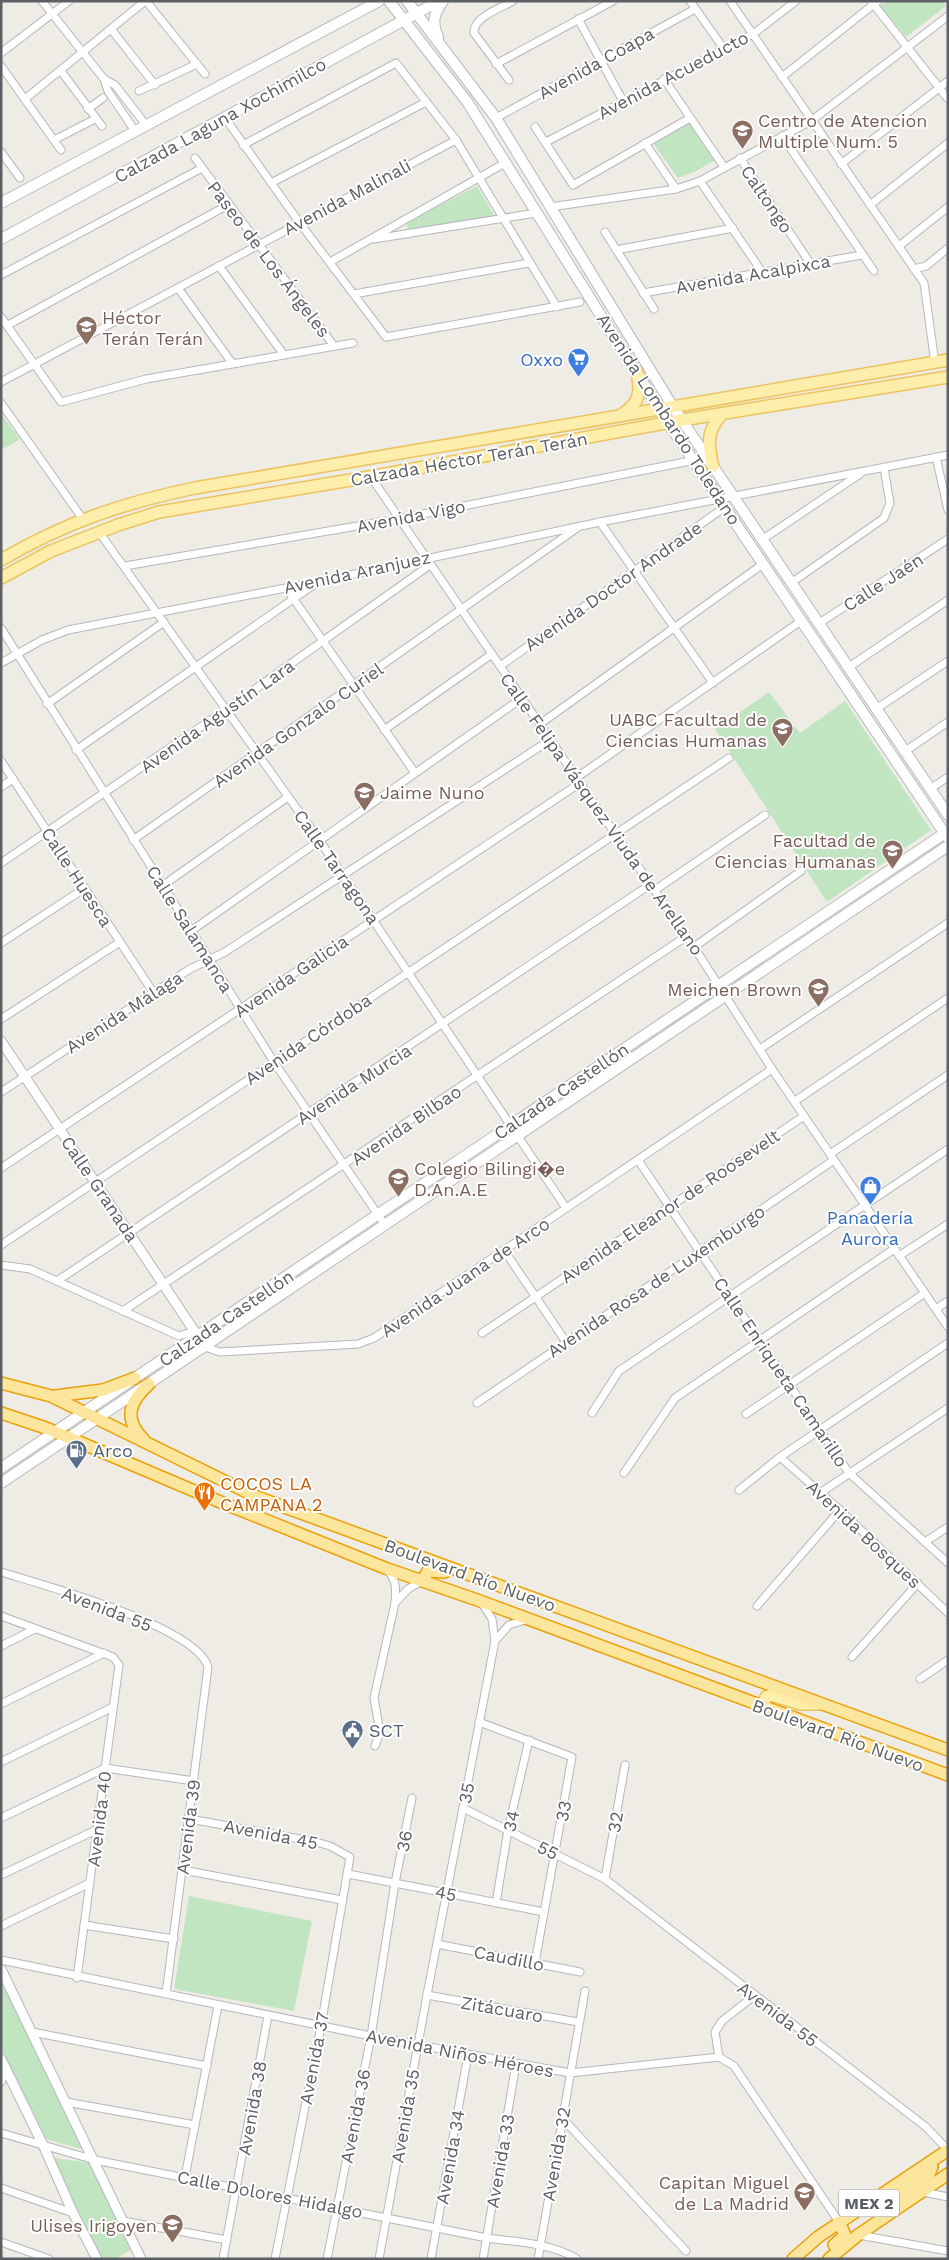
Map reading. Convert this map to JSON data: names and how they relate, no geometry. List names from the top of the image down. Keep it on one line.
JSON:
{"streets":{"highway":["Boulevard Río Nuevo","MEX 2"],"main road":["Calzada Laguna Xochimilco","Avenida Lombardo Toledano","Calzada Héctor Terán Terán","Calzada Castellón"],"street":["Avenida Coapa","Avenida Acueducto","Avenida Malinali","Caltongo","Paseo de Los Ángeles","Avenida Acalpixca","Avenida Vigo","Avenida Aranjuez","Calle Jaén","Avenida Doctor Andrade","Avenida Agustín Lara","Avenida Gonzalo Curiel","Calle Felipa Vásquez Viuda de Arellano","Calle Tarragona","Calle Huesca","Calle Salamanca","Avenida Galicia","Avenida Málaga","Avenida Córdoba","Avenida Murcia","Avenida Bilbao","Calle Granada","Avenida Eleanor de Roosevelt","Avenida Juana de Arco","Avenida Rosa de Luxemburgo","Calle Enriqueta Camarillo","Avenida Bosques","Avenida 55","35","33","Avenida 40","34","32","Avenida 39","Avenida 45","36","55","45","Caudillo","Zitácuaro","Avenida Niños Héroes","Avenida 37","Avenida 38","Avenida 36","Avenida 35","Avenida 32","Avenida 34","Avenida 33","Calle Dolores Hidalgo"]},"crossings":[["Avenida Coapa","Avenida Lombardo Toledano"],["Calzada Laguna Xochimilco","Avenida Lombardo Toledano"],["Avenida Malinali","Paseo de Los Ángeles"],["Caltongo","Avenida Acalpixca"],["Avenida Lombardo Toledano","Calzada Héctor Terán Terán"],["Avenida Lombardo Toledano","Avenida Vigo"],["Avenida Lombardo Toledano","Avenida Aranjuez"],["Avenida Lombardo Toledano","Calle Jaén"],["Avenida Lombardo Toledano","Avenida Doctor Andrade"],["Avenida Lombardo Toledano","Avenida Galicia"],["Avenida Lombardo Toledano","Calzada Castellón"],["Calzada Héctor Terán Terán","Calle Felipa Vásquez Viuda de Arellano"],["Calzada Héctor Terán Terán","Calle Tarragona"],["Avenida Vigo","Calle Felipa Vásquez Viuda de Arellano"],["Avenida Vigo","Calle Tarragona"],["Avenida Aranjuez","Avenida Doctor Andrade"],["Avenida Aranjuez","Avenida Gonzalo Curiel"],["Avenida Aranjuez","Calle Felipa Vásquez Viuda de Arellano"],["Avenida Aranjuez","Calle Tarragona"],["Avenida Aranjuez","Calle Salamanca"],["Avenida Doctor Andrade","Calle Felipa Vásquez Viuda de Arellano"],["Avenida Agustín Lara","Calle Felipa Vásquez Viuda de Arellano"],["Avenida Agustín Lara","Calle Tarragona"],["Avenida Agustín Lara","Calle Huesca"],["Avenida Agustín Lara","Calle Salamanca"],["Avenida Gonzalo Curiel","Calle Felipa Vásquez Viuda de Arellano"],["Avenida Gonzalo Curiel","Calle Tarragona"],["Avenida Gonzalo Curiel","Calle Salamanca"],["Calle Felipa Vásquez Viuda de Arellano","Avenida Galicia"],["Calle Felipa Vásquez Viuda de Arellano","Avenida Málaga"],["Calle Felipa Vásquez Viuda de Arellano","Avenida Córdoba"],["Calle Felipa Vásquez Viuda de Arellano","Avenida Murcia"],["Calle Felipa Vásquez Viuda de Arellano","Calzada Castellón"],["Calle Felipa Vásquez Viuda de Arellano","Avenida Bilbao"],["Calle Felipa Vásquez Viuda de Arellano","Avenida Eleanor de Roosevelt"],["Calle Felipa Vásquez Viuda de Arellano","Avenida Juana de Arco"],["Calle Felipa Vásquez Viuda de Arellano","Avenida Rosa de Luxemburgo"],["Calle Tarragona","Avenida Galicia"],["Calle Tarragona","Avenida Málaga"],["Calle Tarragona","Avenida Córdoba"],["Calle Tarragona","Avenida Murcia"],["Calle Tarragona","Calzada Castellón"],["Calle Tarragona","Avenida Bilbao"],["Calle Tarragona","Avenida Juana de Arco"],["Calle Huesca","Avenida Málaga"],["Calle Salamanca","Avenida Galicia"],["Calle Salamanca","Avenida Málaga"],["Calle Salamanca","Avenida Córdoba"],["Calle Salamanca","Avenida Murcia"],["Calle Salamanca","Calzada Castellón"],["Calle Salamanca","Avenida Bilbao"],["Avenida Galicia","Calle Granada"],["Avenida Málaga","Calle Granada"],["Avenida Córdoba","Calle Granada"],["Avenida Murcia","Calle Granada"],["Calzada Castellón","Calle Granada"],["Calzada Castellón","Avenida Juana de Arco"],["Calzada Castellón","Boulevard Río Nuevo"],["Avenida Bilbao","Calle Granada"],["Calle Granada","Avenida Juana de Arco"],["Avenida Eleanor de Roosevelt","Calle Enriqueta Camarillo"],["Avenida Juana de Arco","Calle Enriqueta Camarillo"],["Avenida Rosa de Luxemburgo","Calle Enriqueta Camarillo"],["Boulevard Río Nuevo","35"],["Avenida 55","32"],["Avenida 55","Avenida 39"],["Avenida 55","55"],["Avenida 55","MEX 2"],["35","33"],["35","55"],["35","45"],["35","Caudillo"],["35","Avenida 35"],["33","34"],["33","55"],["33","45"],["33","Caudillo"],["Avenida 40","Avenida Niños Héroes"],["34","55"],["34","45"],["32","55"],["Avenida 39","Avenida 45"],["Avenida 39","Avenida Niños Héroes"],["Avenida 45","Avenida 37"],["36","45"],["36","Avenida 36"],["45","Avenida 37"],["45","Avenida 36"],["Caudillo","Avenida 35"],["Zitácuaro","Avenida 35"],["Zitácuaro","Avenida 32"],["Avenida Niños Héroes","Avenida 37"],["Avenida Niños Héroes","Avenida 38"],["Avenida Niños Héroes","Avenida 36"],["Avenida Niños Héroes","Avenida 35"],["Avenida Niños Héroes","Avenida 32"],["Avenida Niños Héroes","Avenida 34"],["Avenida Niños Héroes","Avenida 33"],["Avenida 37","Calle Dolores Hidalgo"],["Avenida 38","Calle Dolores Hidalgo"],["Avenida 36","Calle Dolores Hidalgo"],["Avenida 35","Calle Dolores Hidalgo"],["Avenida 32","Calle Dolores Hidalgo"],["Avenida 34","Calle Dolores Hidalgo"],["Avenida 33","Calle Dolores Hidalgo"]],"places":{"school or university":["Centro de Atencion Multiple Num. 5","Héctor Terán Terán","UABC Facultad de Ciencias Humanas","Jaime Nuno","Facultad de Ciencias Humanas","Meichen Brown","Colegio Bilingi�e D.An.A.E","Capitan Miguel de La Madrid","Ulises Irigoyen"],"supermarket":["Oxxo"],"shop":["Panadería Aurora"],"fuel station":["Arco"],"restaurant":["COCOS LA CAMPANA 2"],"public building":["SCT"]}}
